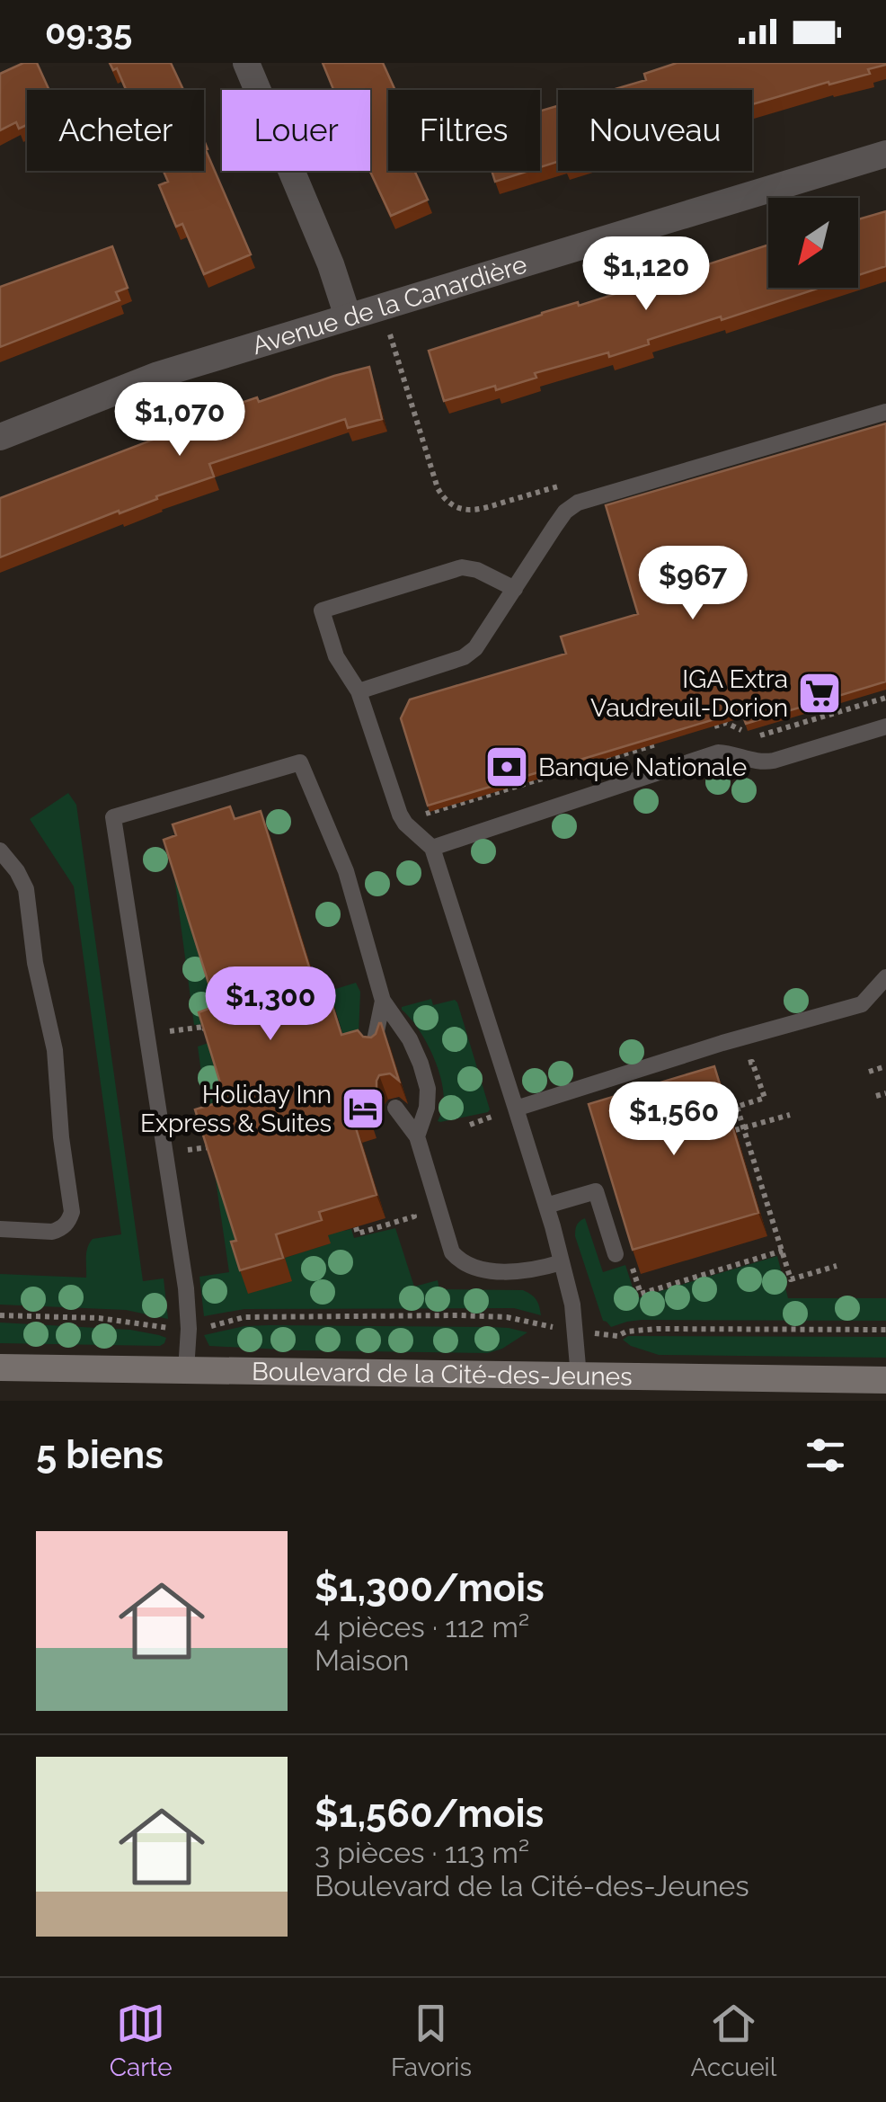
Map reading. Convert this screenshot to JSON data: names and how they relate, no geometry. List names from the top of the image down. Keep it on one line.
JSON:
{"streets":{"street":["Avenue de la Canardière","Boulevard de la Cité-des-Jeunes"]},"places":{"supermarket":["IGA Extra Vaudreuil-Dorion"],"bank":["Banque Nationale"],"hotel":["Holiday Inn Express & Suites"]},"north":"bottom left","page":{"status":"09:35","chip":["Acheter","Louer","Filtres","Nouveau"],"price":["$1,120","$1,070","$967","$1,300","$1,560"],"heading":"5 biens","list":[{"name":"$1,300/mois","note":"4 pièces · 112 m² · Maison"},{"name":"$1,560/mois","note":"3 pièces · 113 m² · Boulevard de la Cité-des-Jeunes"}],"tabs":["Carte","Favoris","Accueil"]}}
